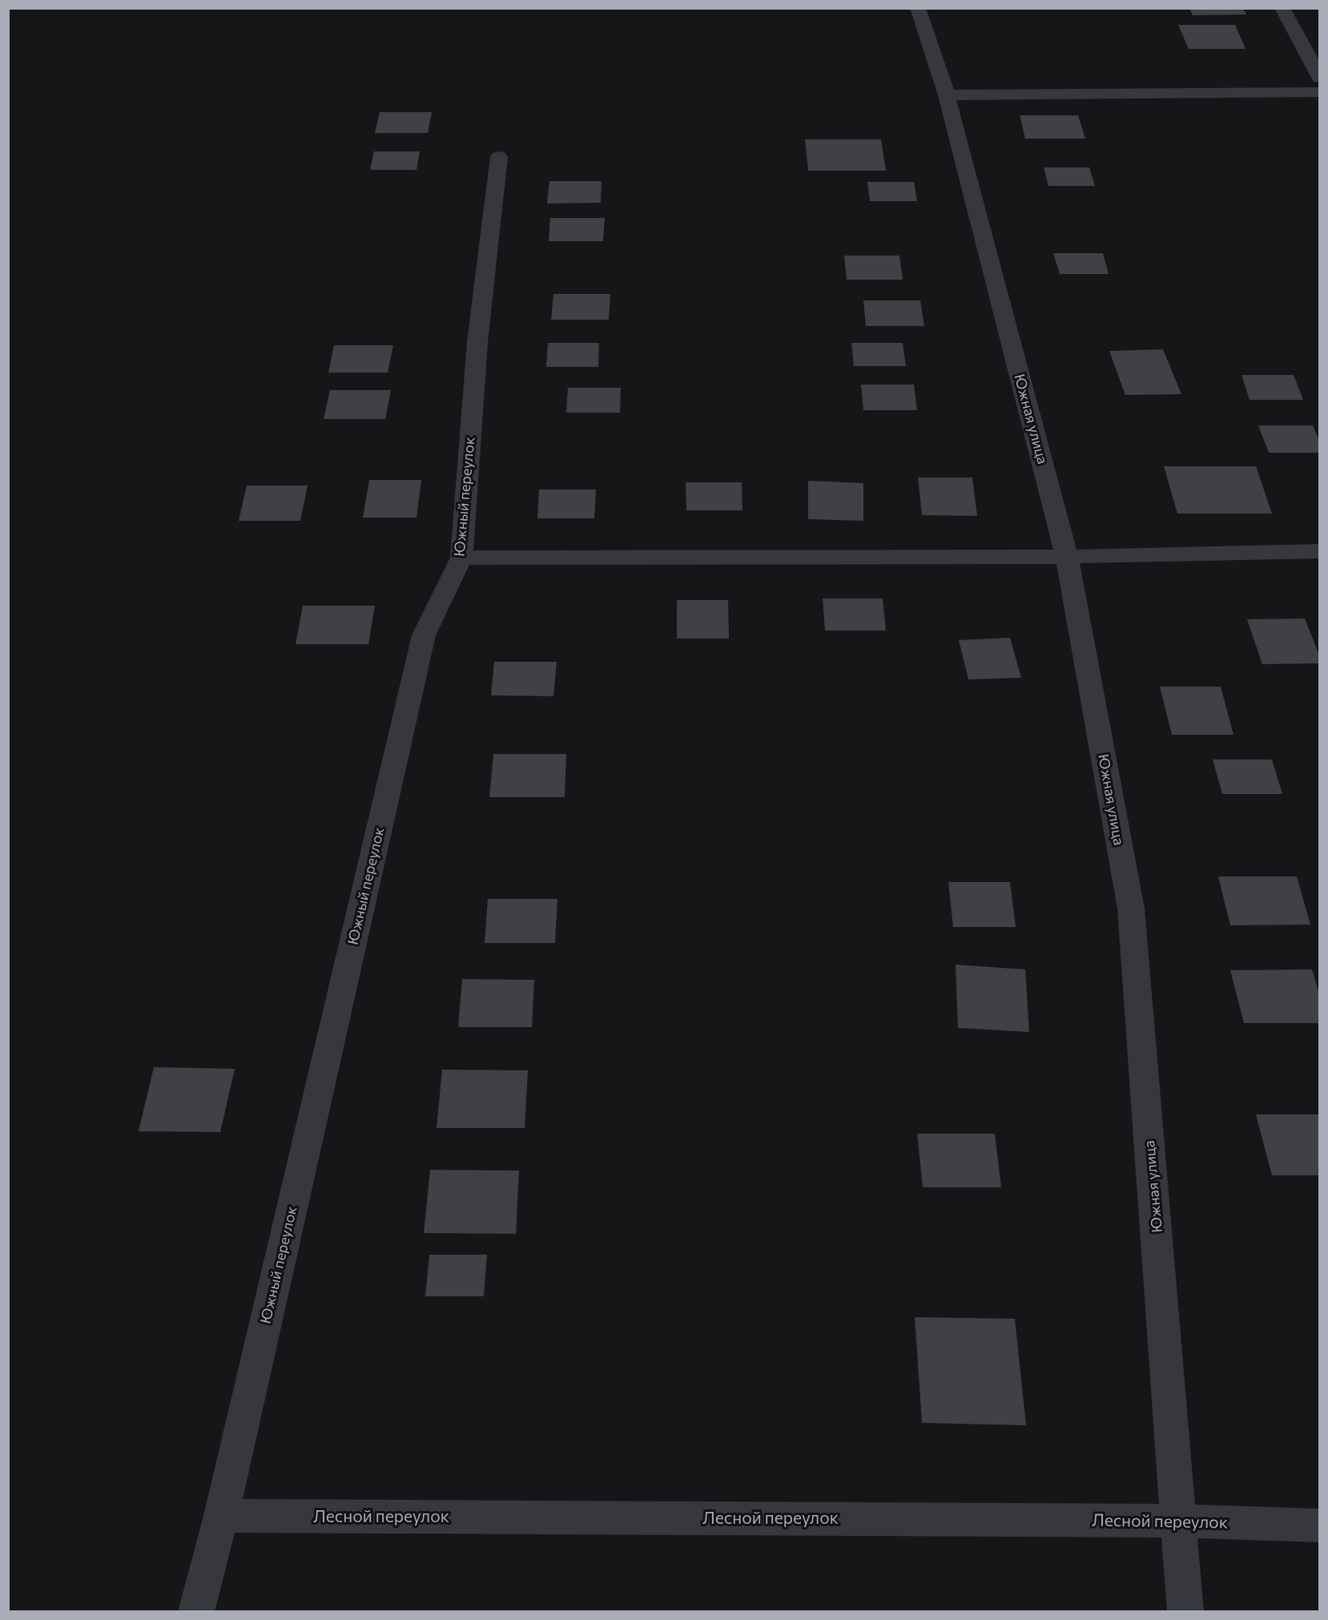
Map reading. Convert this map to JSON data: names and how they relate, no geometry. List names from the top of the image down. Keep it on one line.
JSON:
{"streets":{"street":["Южная улица","Южный переулок","Лесной переулок"]},"crossings":[["Южная улица","Лесной переулок"],["Южный переулок","Лесной переулок"]]}
